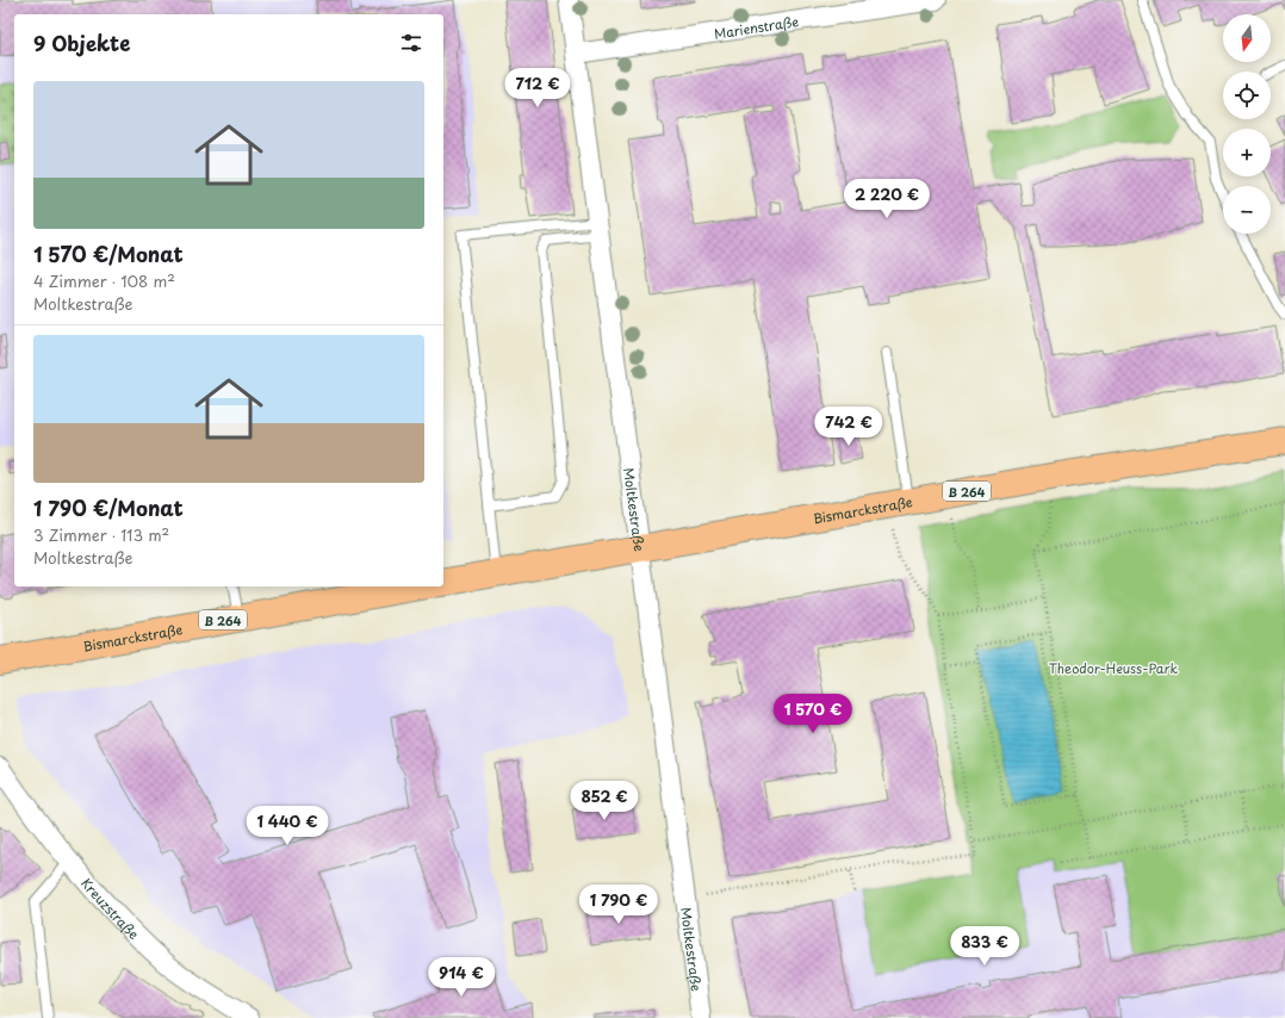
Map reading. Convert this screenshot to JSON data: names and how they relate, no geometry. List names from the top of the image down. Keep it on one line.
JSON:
{"streets":{"main road":["B 264","Bismarckstraße"],"street":["Marienstraße","Moltkestraße","Kreuzstraße"]},"crossings":[["Marienstraße","Moltkestraße"],["Moltkestraße","Bismarckstraße"]],"parks":["Theodor-Heuss-Park"],"north":"bottom","page":{"map_buttons":["+","−"],"heading":"9 Objekte","price":["712 €","2 220 €","742 €","1 570 €","852 €","1 440 €","1 790 €","833 €","914 €"],"list":[{"name":"1 570 €/Monat","note":"4 Zimmer · 108 m² · Moltkestraße"},{"name":"1 790 €/Monat","note":"3 Zimmer · 113 m² · Moltkestraße"}]}}
